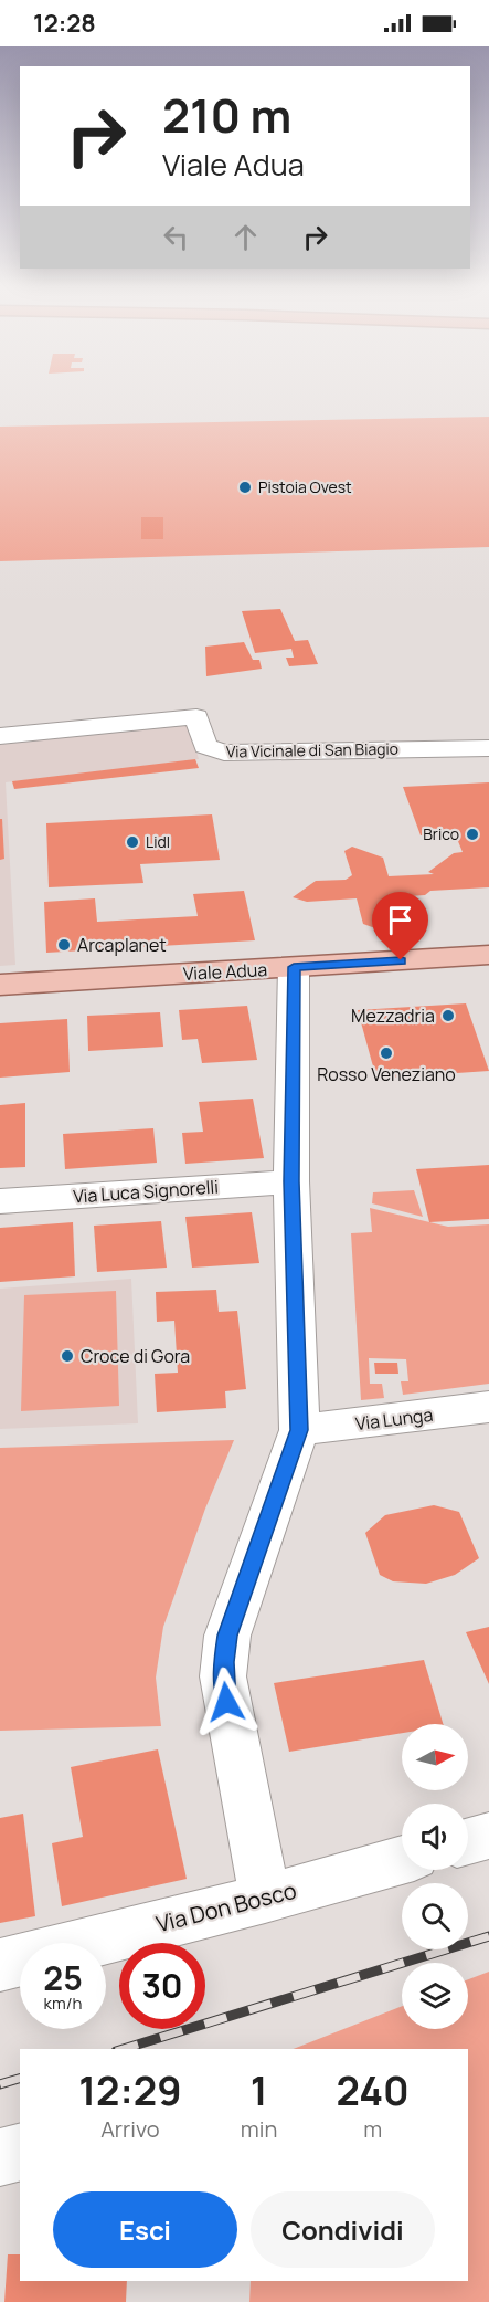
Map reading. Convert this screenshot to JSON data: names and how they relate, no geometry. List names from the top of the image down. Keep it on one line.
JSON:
{"streets":{"main road":["Viale Adua"],"street":["Via Vicinale di San Biagio","Via Luca Signorelli","Via Lunga","Via Don Bosco"]},"places":["Pistoia Ovest","Brico","Lidl","Arcaplanet","Mezzadria","Rosso Veneziano","Croce di Gora"],"north":"right","page":{"status":"12:28","turn":["210 m","Viale Adua"],"speed":"25 km/h","limit":"30","eta":["12:29","Arrivo","1","min","240","m"],"buttons":["Esci","Condividi"]}}
